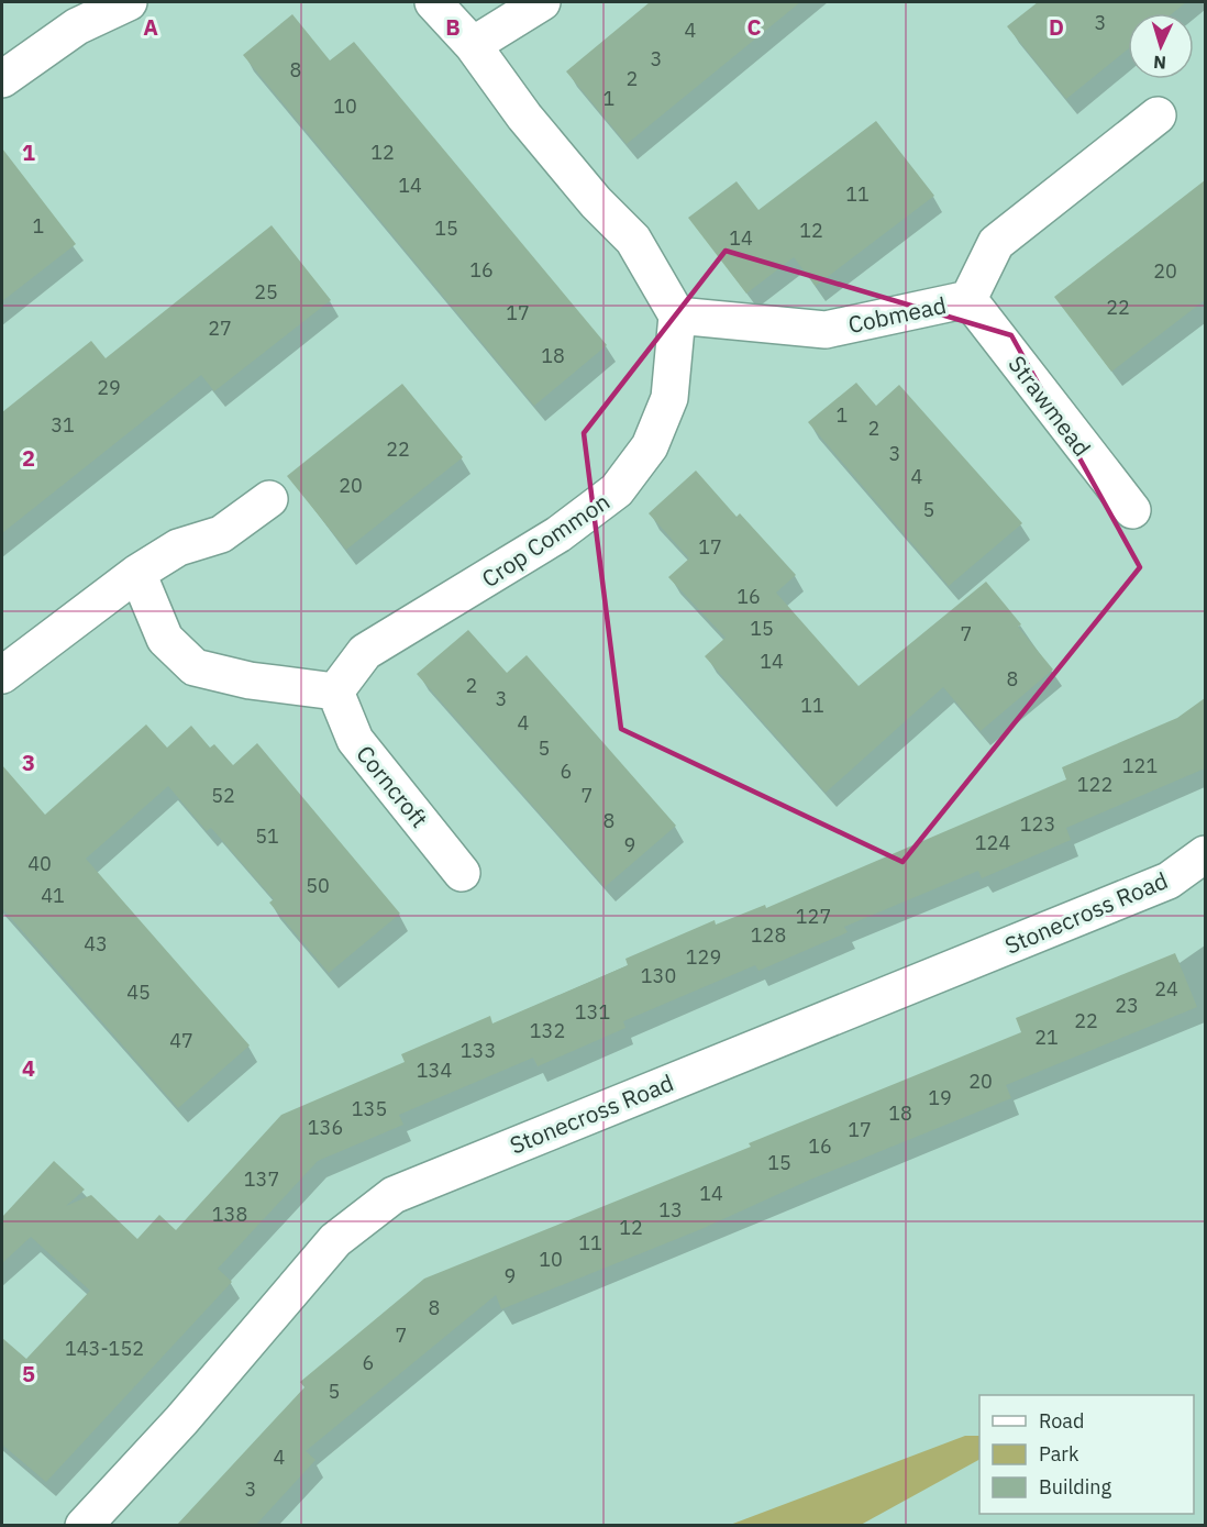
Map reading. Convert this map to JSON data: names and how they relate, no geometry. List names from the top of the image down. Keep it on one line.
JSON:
{"streets":{"street":["Cobmead","Strawmead","Crop Common","Corncroft","Stonecross Road"]},"crossings":[["Cobmead","Strawmead"],["Cobmead","Crop Common"],["Crop Common","Corncroft"]],"house_numbers":["3","4","3","8","2","1","10","12","14","11","1","15","12","14","16","20","25","22","17","27","18","29","1","31","2","22","3","4","20","5","17","16","15","7","14","8","2","3","11","4","5","121","6","122","52","7","8","123","51","124","9","40","50","41","127","128","43","129","130","24","45","23","131","22","132","21","47","133","134","20","19","135","18","136","17","16","15","137","14","13","138","12","11","10","9","8","7","143-152","6","5","4","3"],"legend":["Road","Park","Building"],"north":"bottom","grid":{"columns":["A","B","C","D"],"rows":["1","2","3","4","5"]}}
